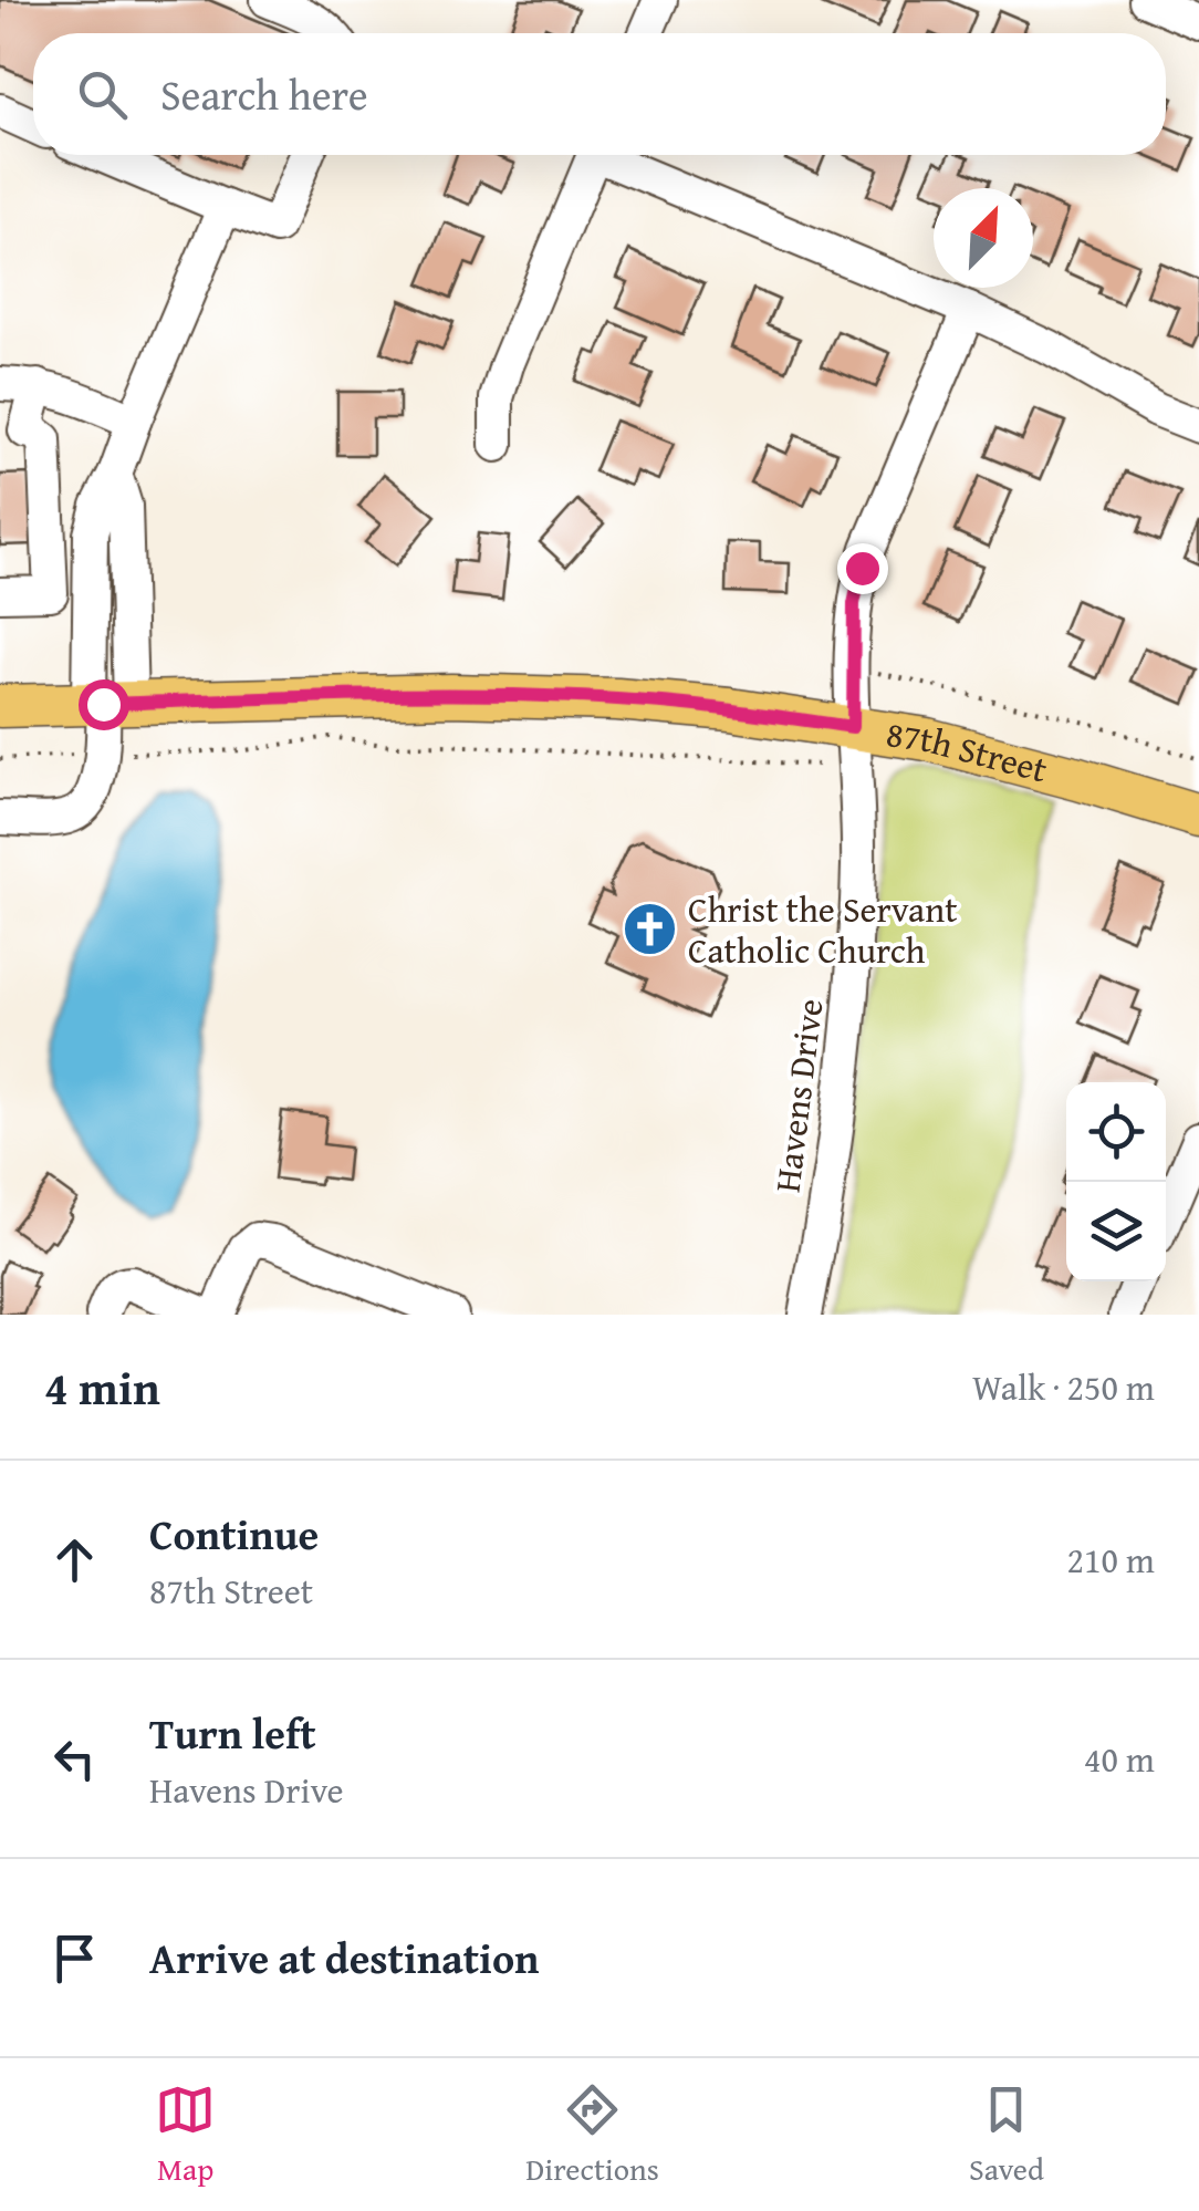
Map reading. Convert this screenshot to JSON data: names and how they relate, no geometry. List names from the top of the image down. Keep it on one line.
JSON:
{"streets":{"main road":["87th Street"],"street":["Havens Drive"]},"crossings":[["87th Street","Havens Drive"]],"places":{"church":["Christ the Servant Catholic Church"]},"north":"top right","page":{"search":"Search here","heading":["4 min","Walk · 250 m"],"list":[["Continue","87th Street","210 m"],["Turn left","Havens Drive","40 m"],"Arrive at destination"],"nav":["Map","Directions","Saved"]}}
